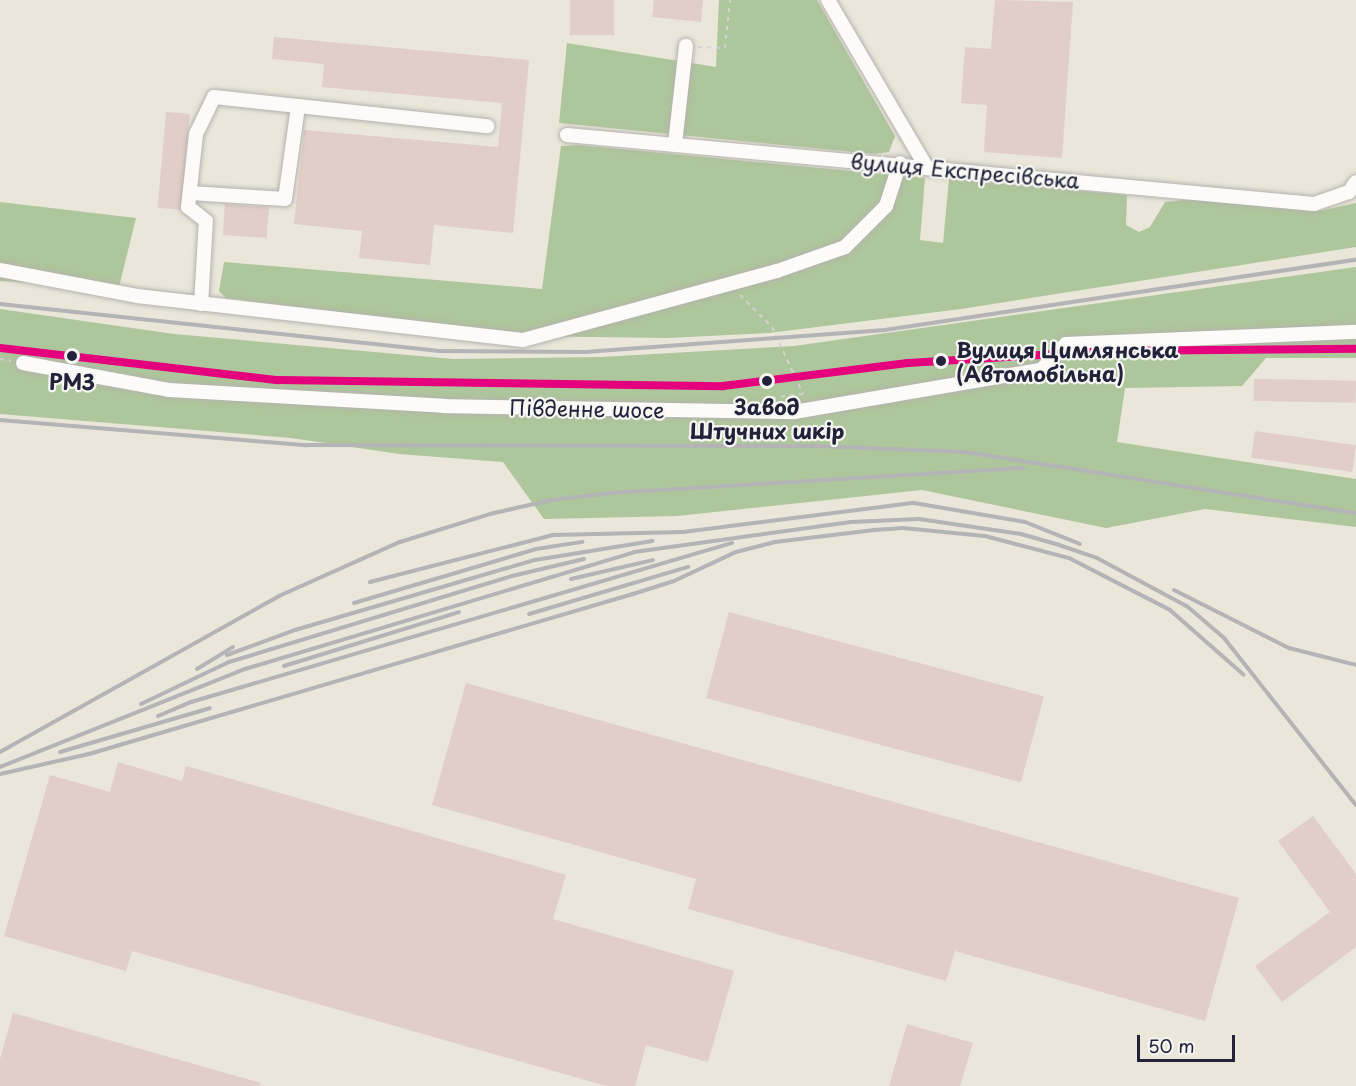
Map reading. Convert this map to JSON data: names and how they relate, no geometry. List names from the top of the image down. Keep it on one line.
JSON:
{"streets":{"street":["вулиця Експресівська","Південне шосе"]},"places":["РМЗ","Вулиця Цимлянська (Автомобільна)","Завод Штучних шкір"],"scale_bar":"50 m"}
